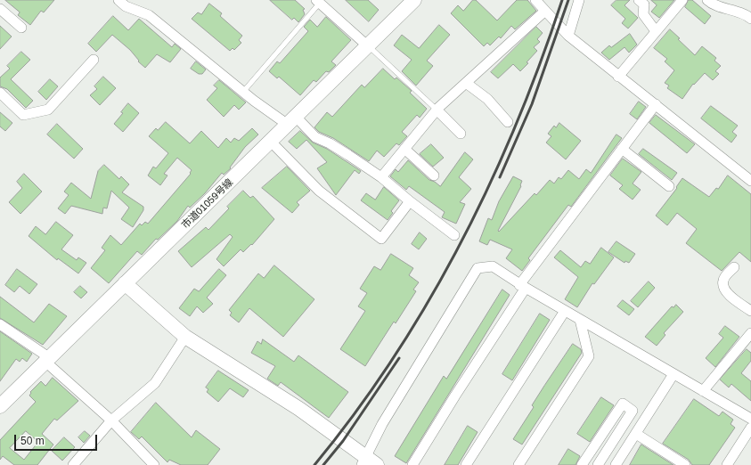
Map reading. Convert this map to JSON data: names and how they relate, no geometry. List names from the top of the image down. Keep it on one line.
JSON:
{"streets":{"street":["市道01059号線"]},"scale_bar":"50 m"}
